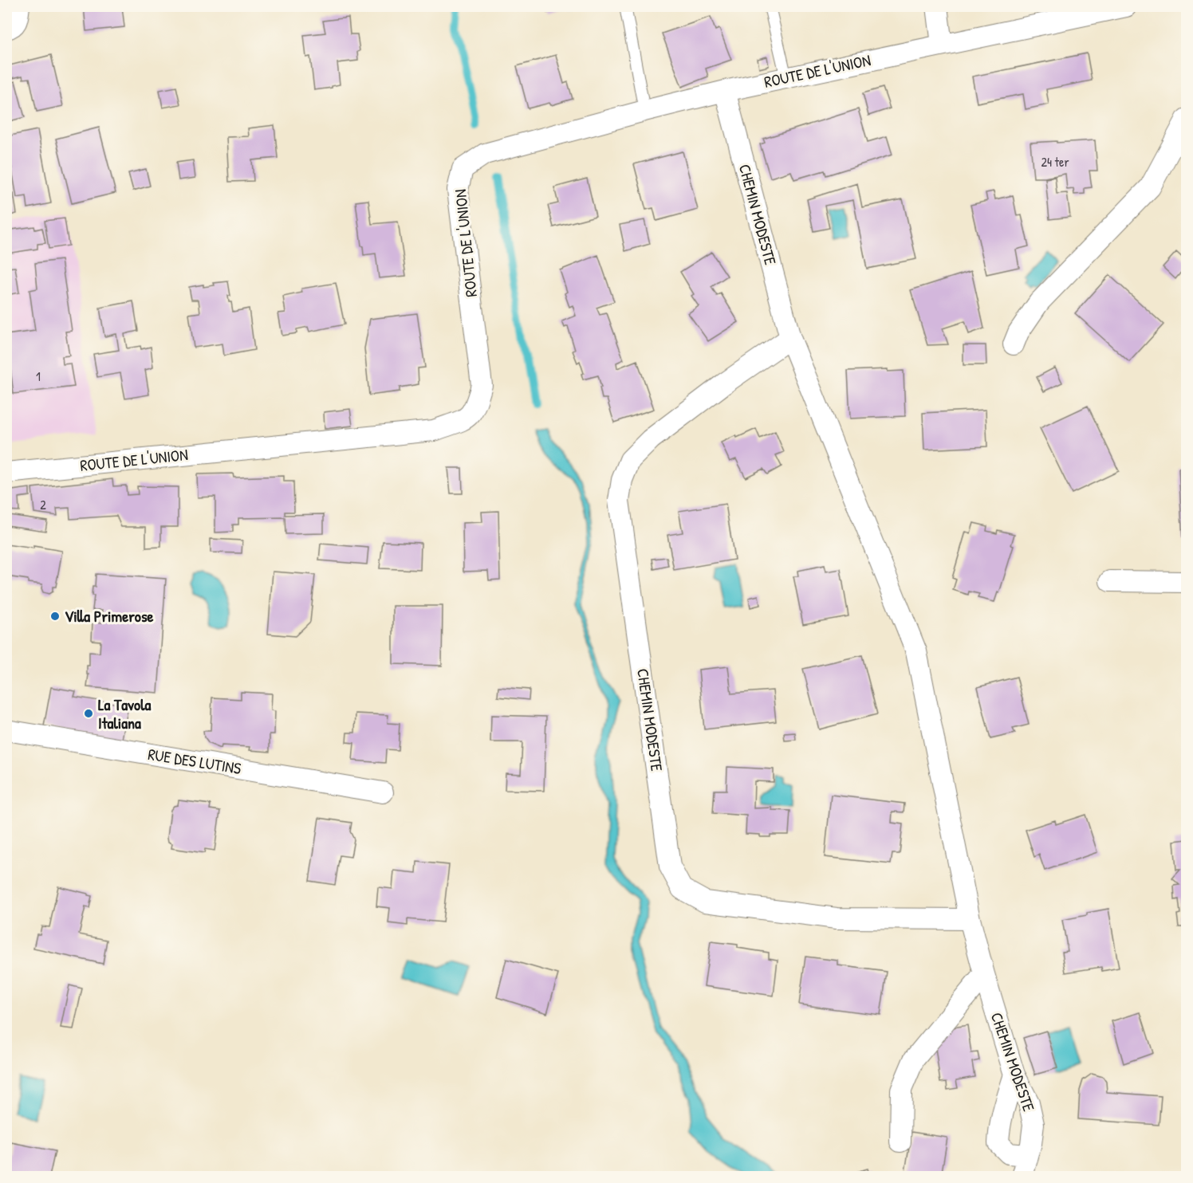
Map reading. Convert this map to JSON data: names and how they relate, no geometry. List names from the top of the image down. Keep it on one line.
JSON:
{"streets":{"street":["ROUTE DE L'UNION","CHEMIN MODESTE","RUE DES LUTINS"]},"crossings":[["ROUTE DE L'UNION","CHEMIN MODESTE"]],"places":["Villa Primerose","La Tavola Italiana"],"house_numbers":["24 ter","1","2"]}
